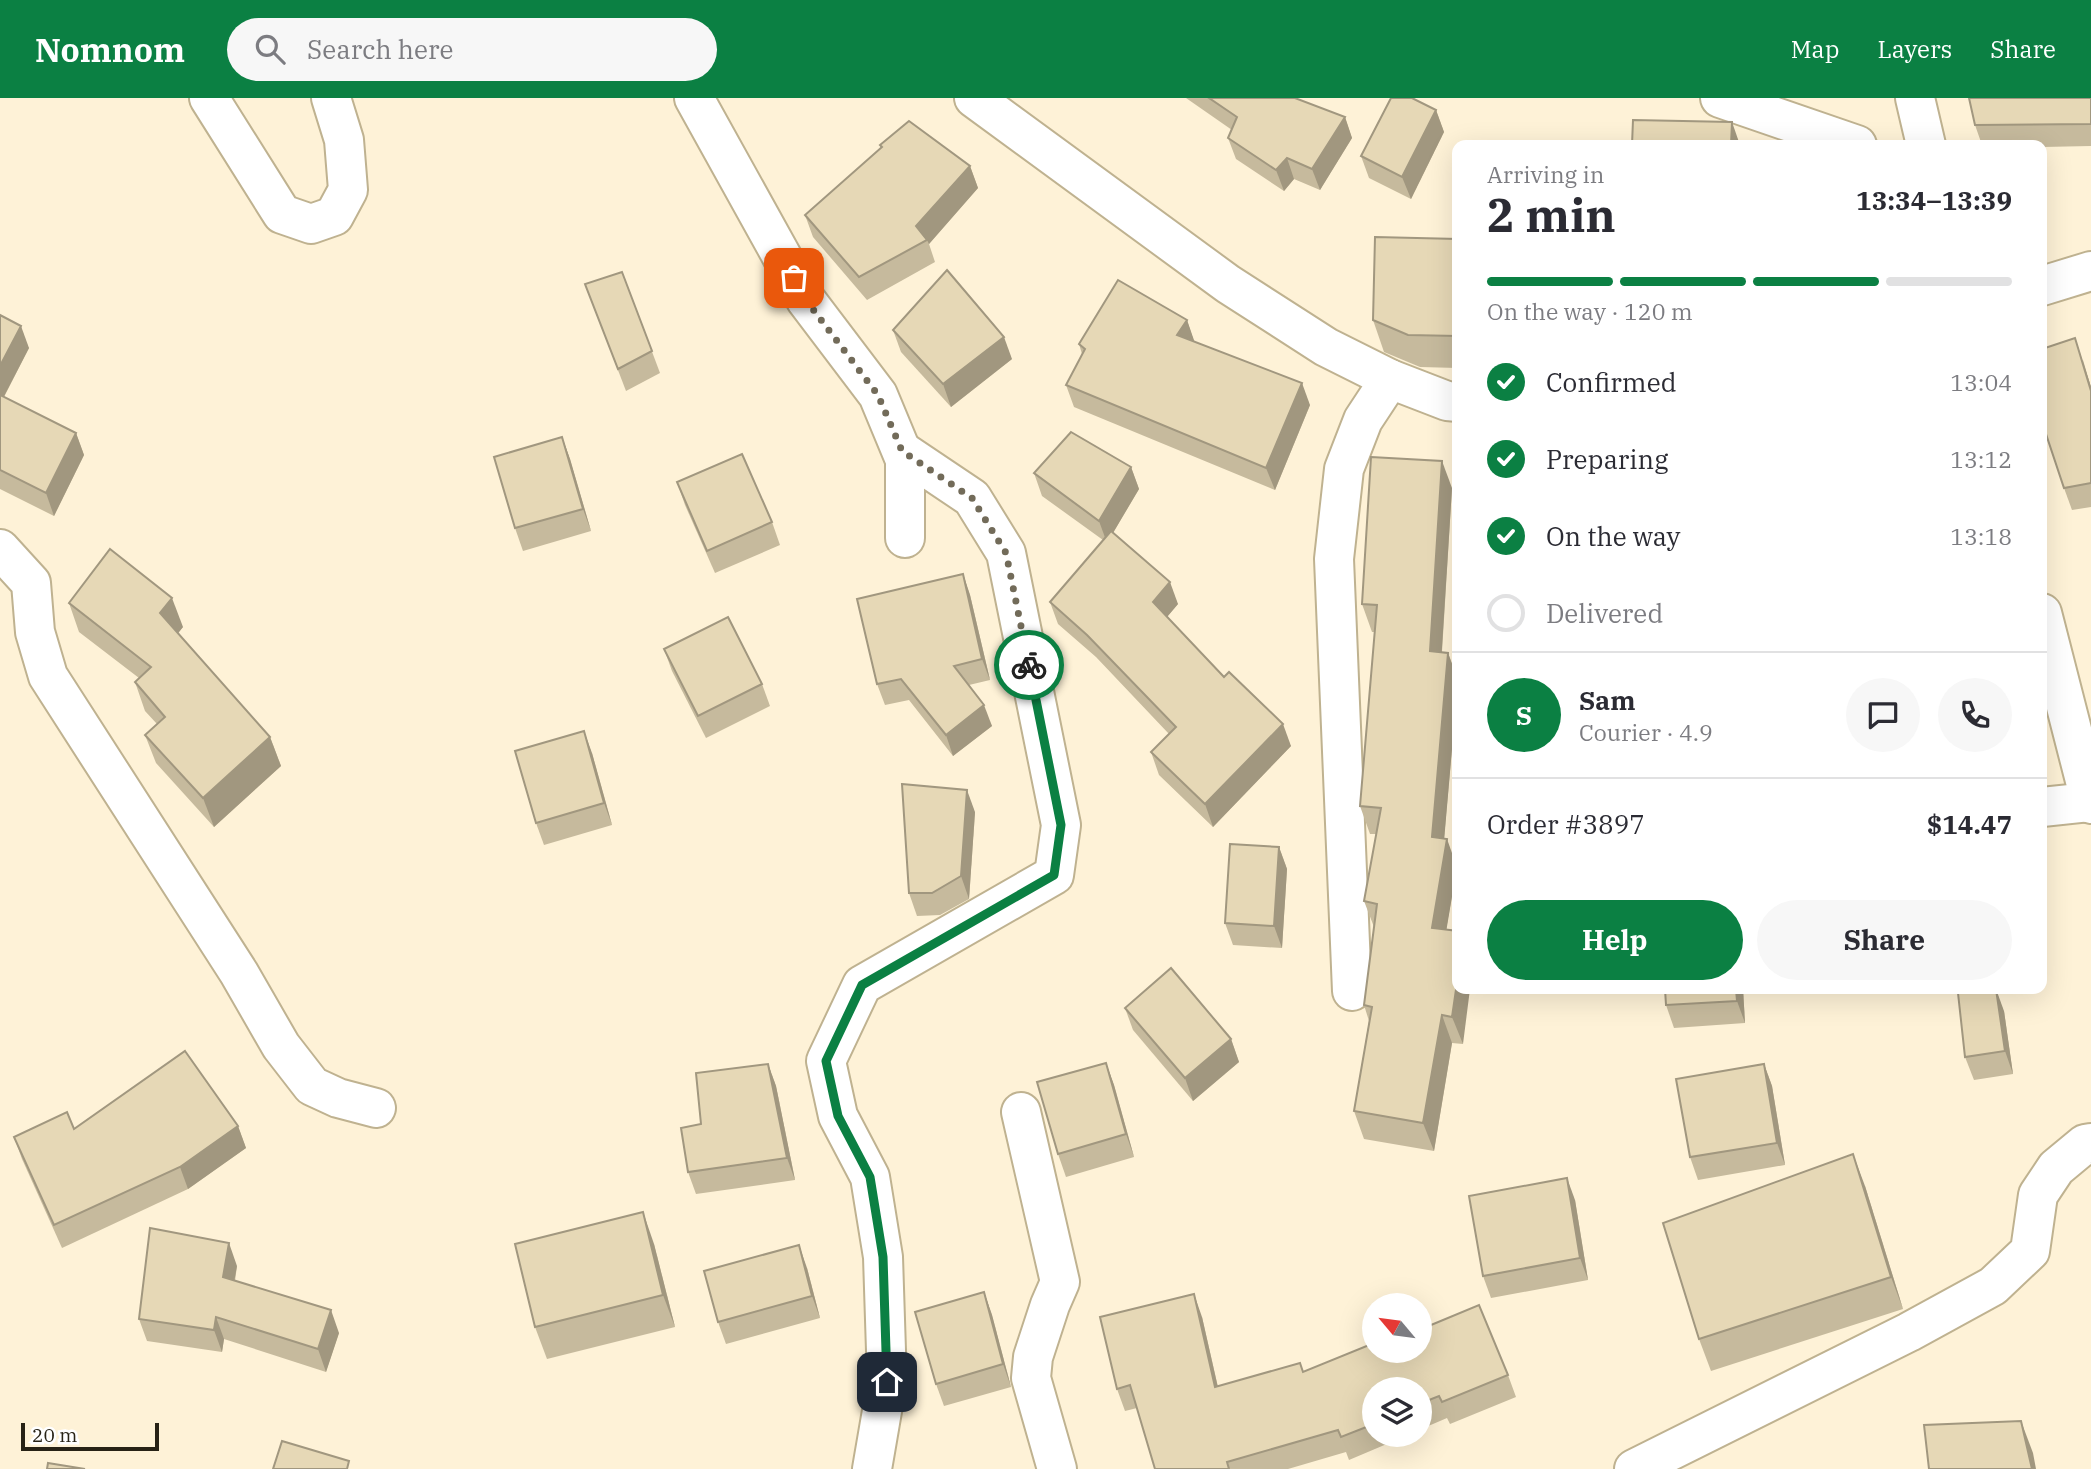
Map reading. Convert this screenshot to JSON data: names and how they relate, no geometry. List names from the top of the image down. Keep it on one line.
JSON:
{"scale_bar":"20 m","north":"top left","page":{"header":"Nomnom","search":"Search here","nav":["Map","Layers","Share"],"heading":["2 min","Arriving in","13:34–13:39"],"panel":["Sam","Courier · 4.9","Order #3897","$14.47"],"bar":"On the way · 120 m","list":[["Confirmed","13:04"],["Preparing","13:12"],["On the way","13:18"],"Delivered"],"round":"S","buttons":["Help","Share"],"scale":"20 m"}}
